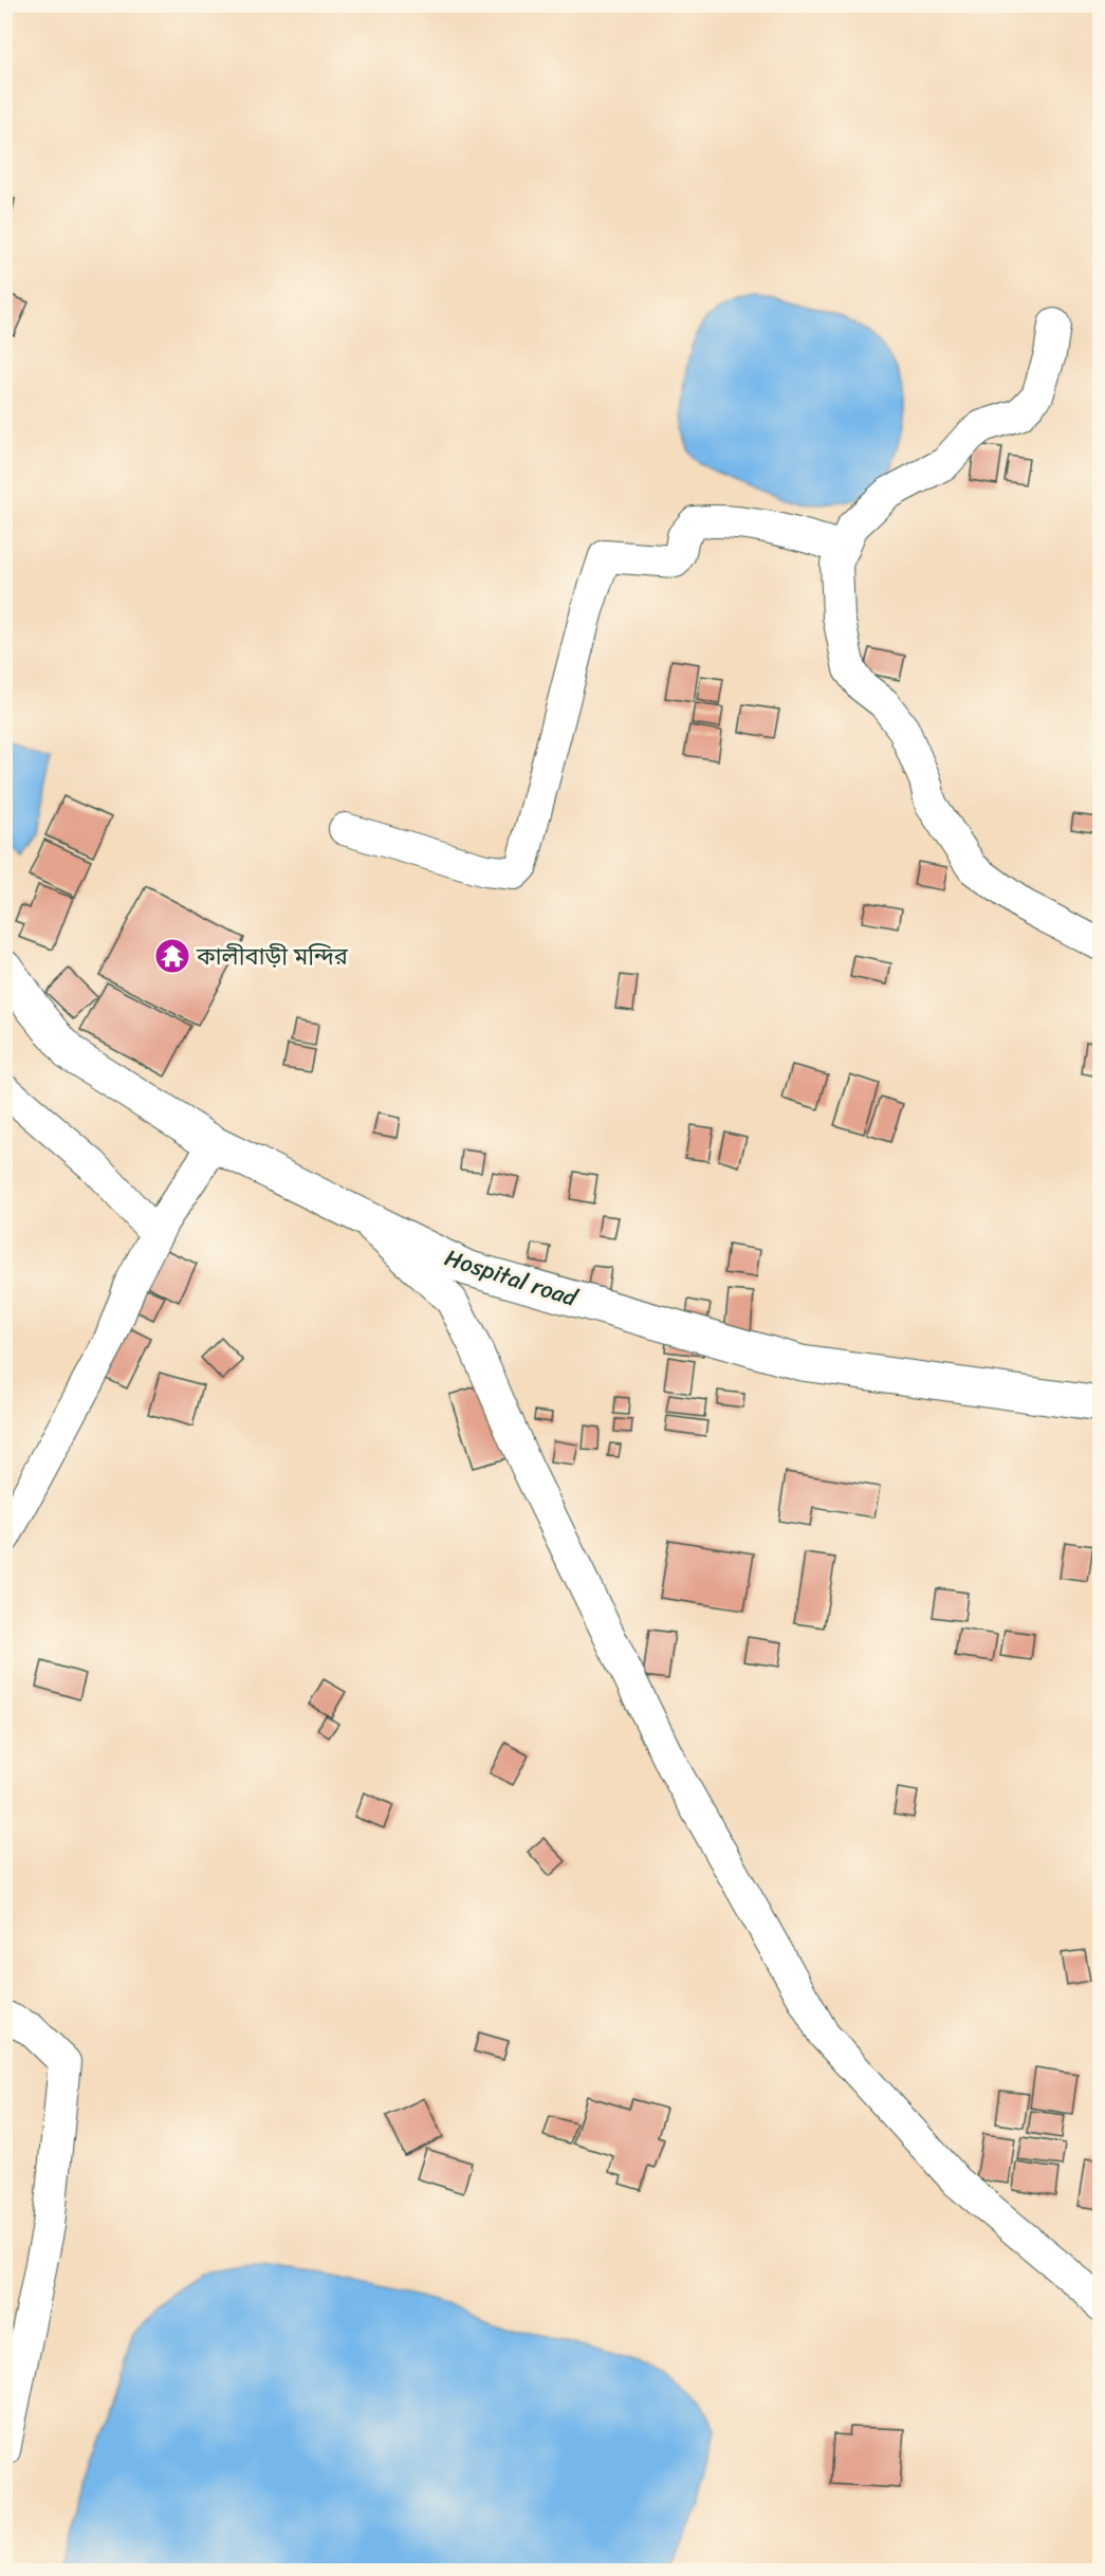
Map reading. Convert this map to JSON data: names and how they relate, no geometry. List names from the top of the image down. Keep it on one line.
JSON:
{"streets":{"street":["Hospital road"]},"places":{"temple":["কালীবাড়ী মন্দির"]}}
